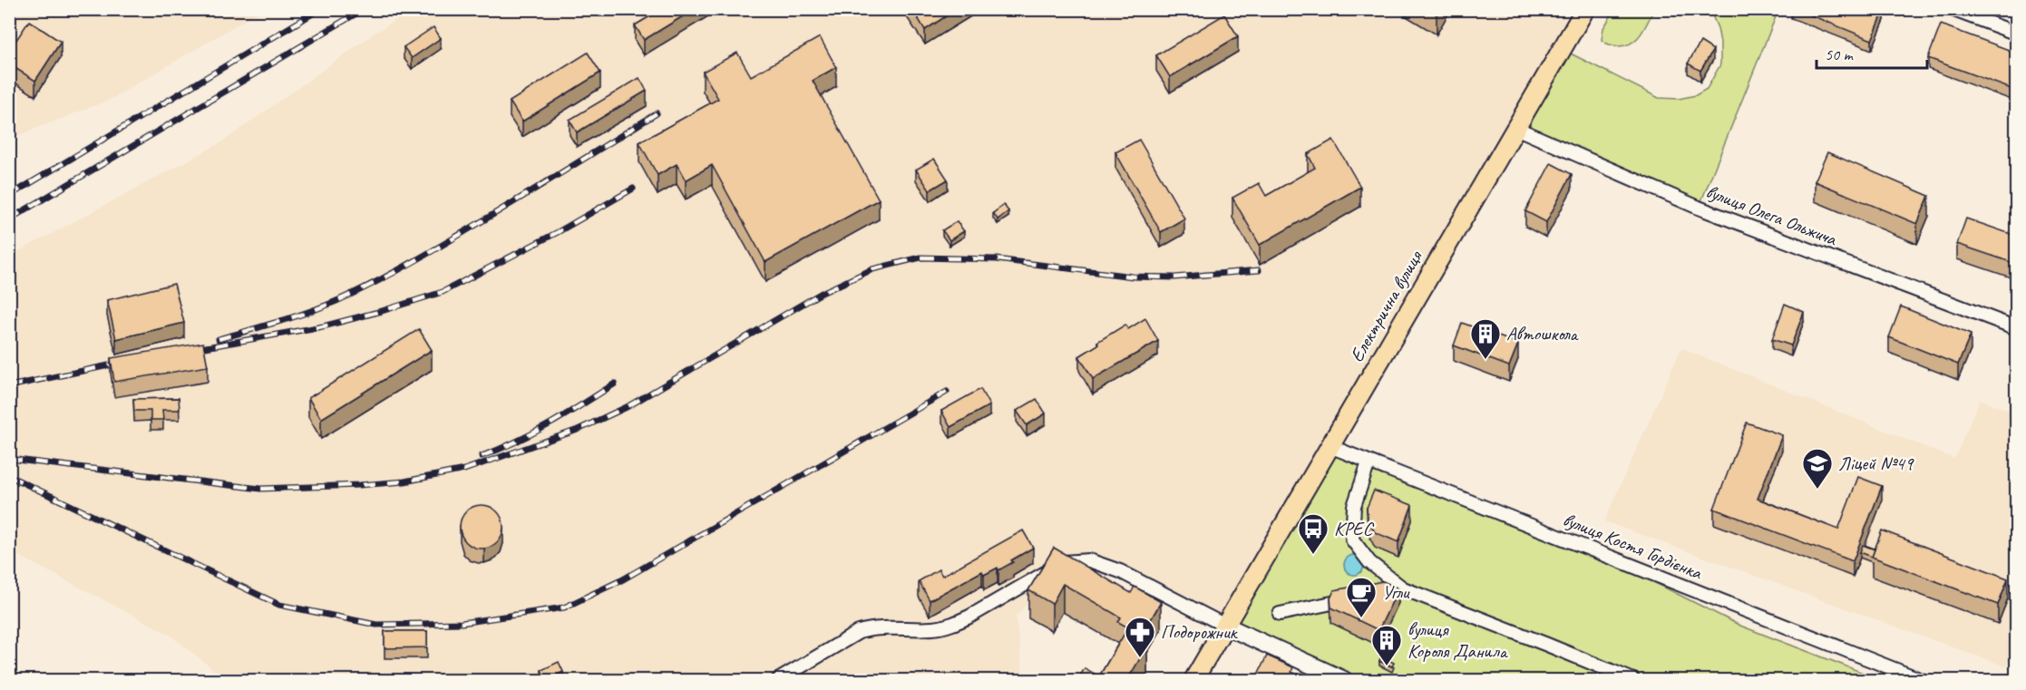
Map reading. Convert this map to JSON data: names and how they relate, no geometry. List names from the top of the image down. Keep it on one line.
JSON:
{"streets":{"main road":["Електрична вулиця"],"street":["вулиця Олега Ольжича","вулиця Костя Гордієнка"]},"crossings":[["вулиця Олега Ольжича","Електрична вулиця"],["Електрична вулиця","вулиця Костя Гордієнка"]],"places":{"building":["Автошкола","вулиця Короля Данила"],"school or university":["Ліцей №49"],"bus stop":["КРЕС"],"cafe":["Угли"],"pharmacy":["Подорожник"]},"scale_bar":"50 m"}
